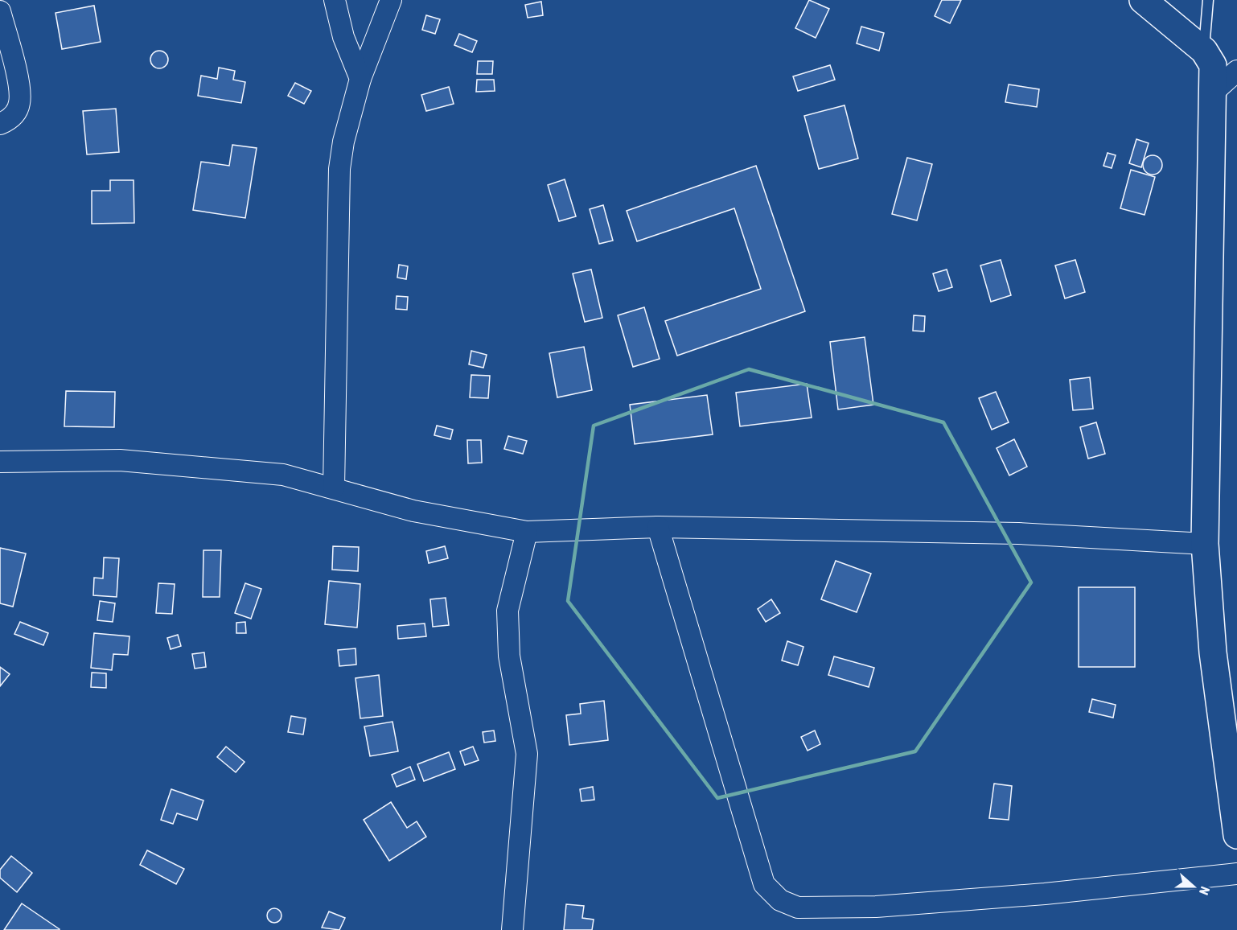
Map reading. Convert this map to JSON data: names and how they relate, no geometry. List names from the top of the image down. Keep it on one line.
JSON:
{"north":"right"}
